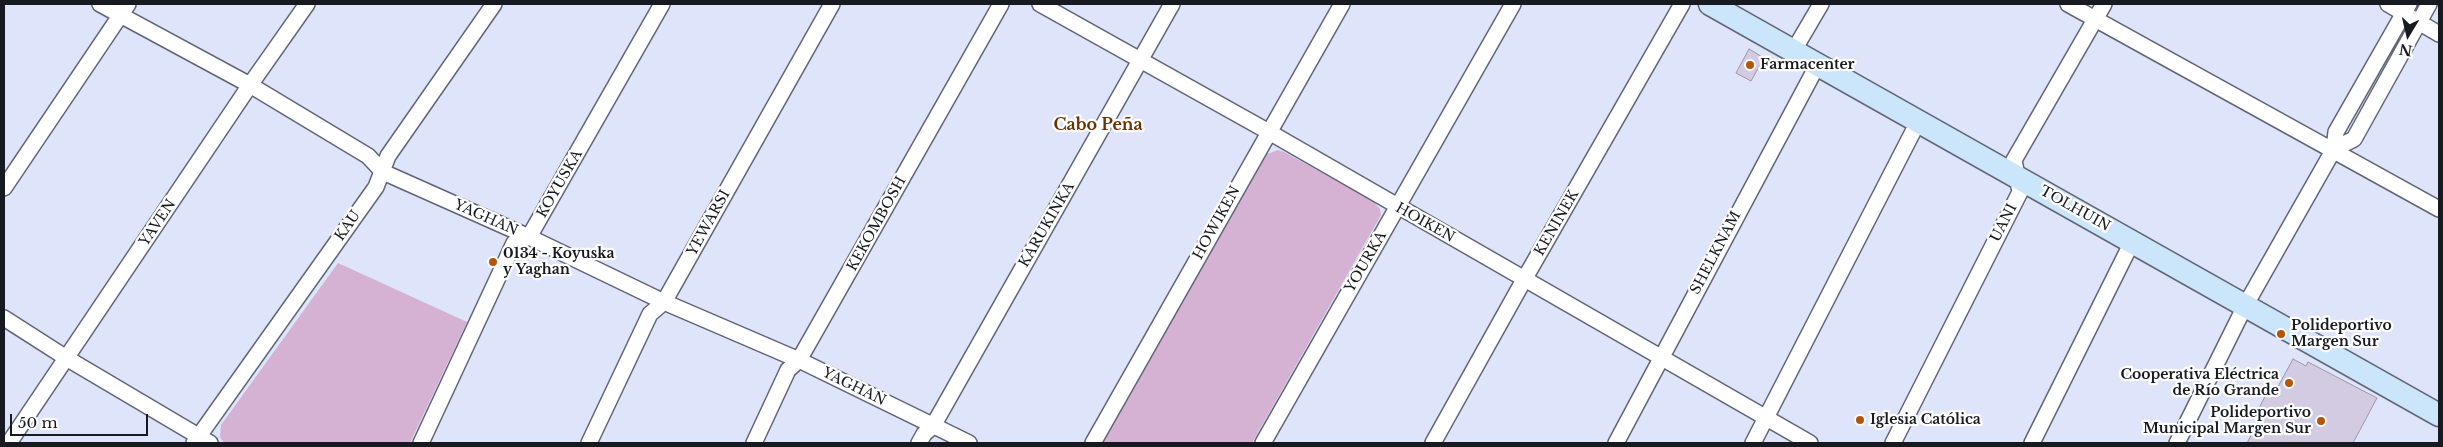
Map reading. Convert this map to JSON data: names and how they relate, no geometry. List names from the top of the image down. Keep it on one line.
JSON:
{"streets":{"street":["KOYUSKA","TOLHUIN","YAGHAN","YAVEN","YEWARSI","HOWIKEN","HOIKEN","KENINEK","UANI","KEKOMBOSH","KARUKINKA","KAU","SHELKNAM","YOURKA"]},"crossings":[["KOYUSKA","YAGHAN"],["TOLHUIN","UANI"],["TOLHUIN","SHELKNAM"],["YAGHAN","YAVEN"],["YAGHAN","YEWARSI"],["YAGHAN","KEKOMBOSH"],["YAGHAN","KARUKINKA"],["YAGHAN","KAU"],["HOWIKEN","HOIKEN"],["HOIKEN","KENINEK"],["HOIKEN","KARUKINKA"],["HOIKEN","SHELKNAM"],["HOIKEN","YOURKA"]],"districts":["Cabo Peña"],"places":["Farmacenter","0134 - Koyuska y Yaghan","Polideportivo Margen Sur","Cooperativa Eléctrica de Río Grande","Iglesia Católica","Polideportivo Municipal Margen Sur"],"scale_bar":"50 m","north":"bottom"}
